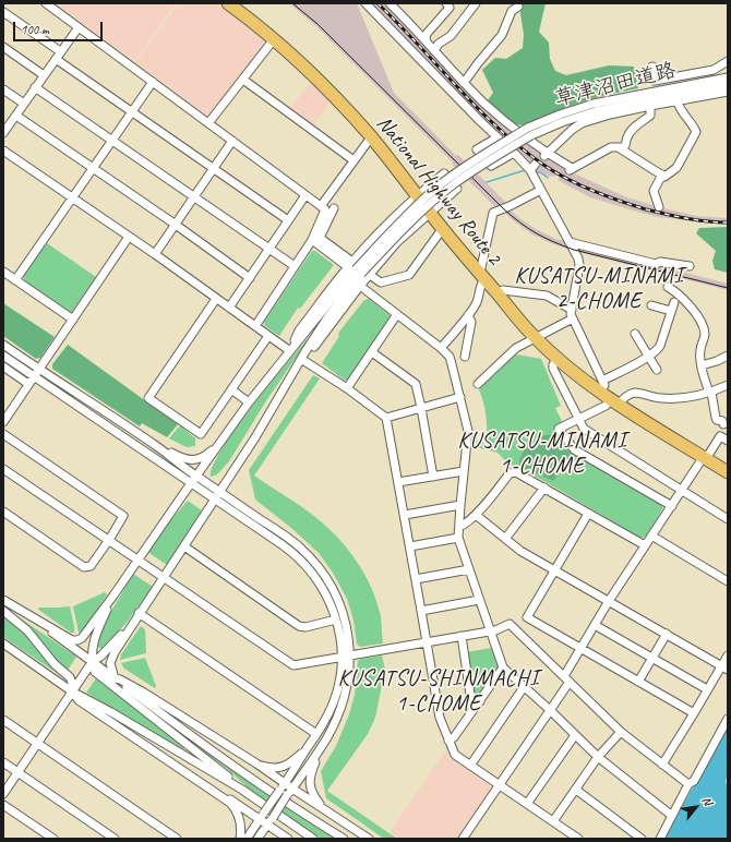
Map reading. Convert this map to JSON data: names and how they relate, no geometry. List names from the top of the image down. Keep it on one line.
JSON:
{"streets":{"highway":["National Highway Route 2"],"street":["草津沼田道路"]},"districts":["KUSATSU-MINAMI 2-CHOME","KUSATSU-MINAMI 1-CHOME","KUSATSU-SHINMACHI 1-CHOME"],"scale_bar":"100 m","north":"top right"}
